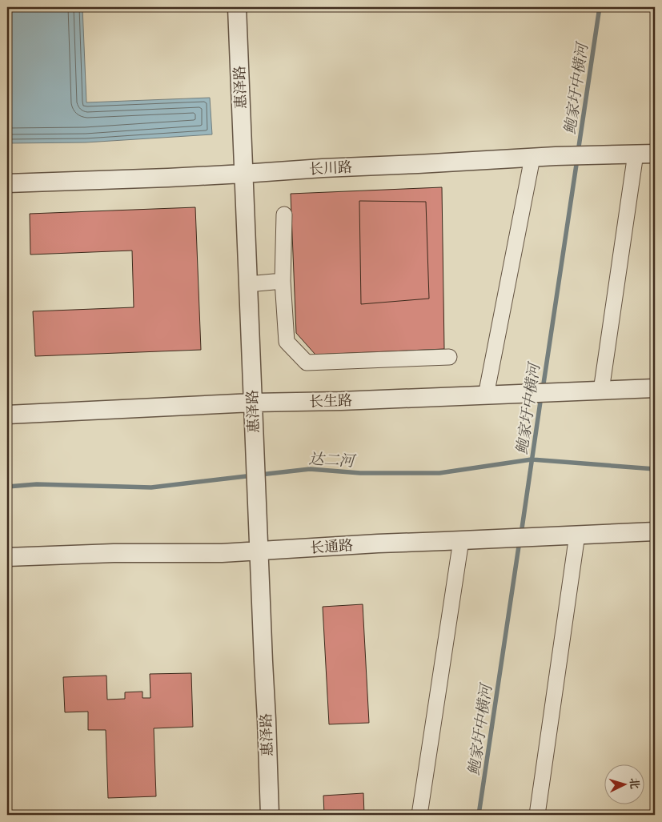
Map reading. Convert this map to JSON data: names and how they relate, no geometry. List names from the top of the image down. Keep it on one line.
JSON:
{"streets":{"street":["惠泽路","长川路","长生路","长通路"]},"crossings":[["惠泽路","长川路"],["惠泽路","长生路"],["惠泽路","长通路"]],"water":["鲍家圩中横河","达二河"],"north":"right"}
